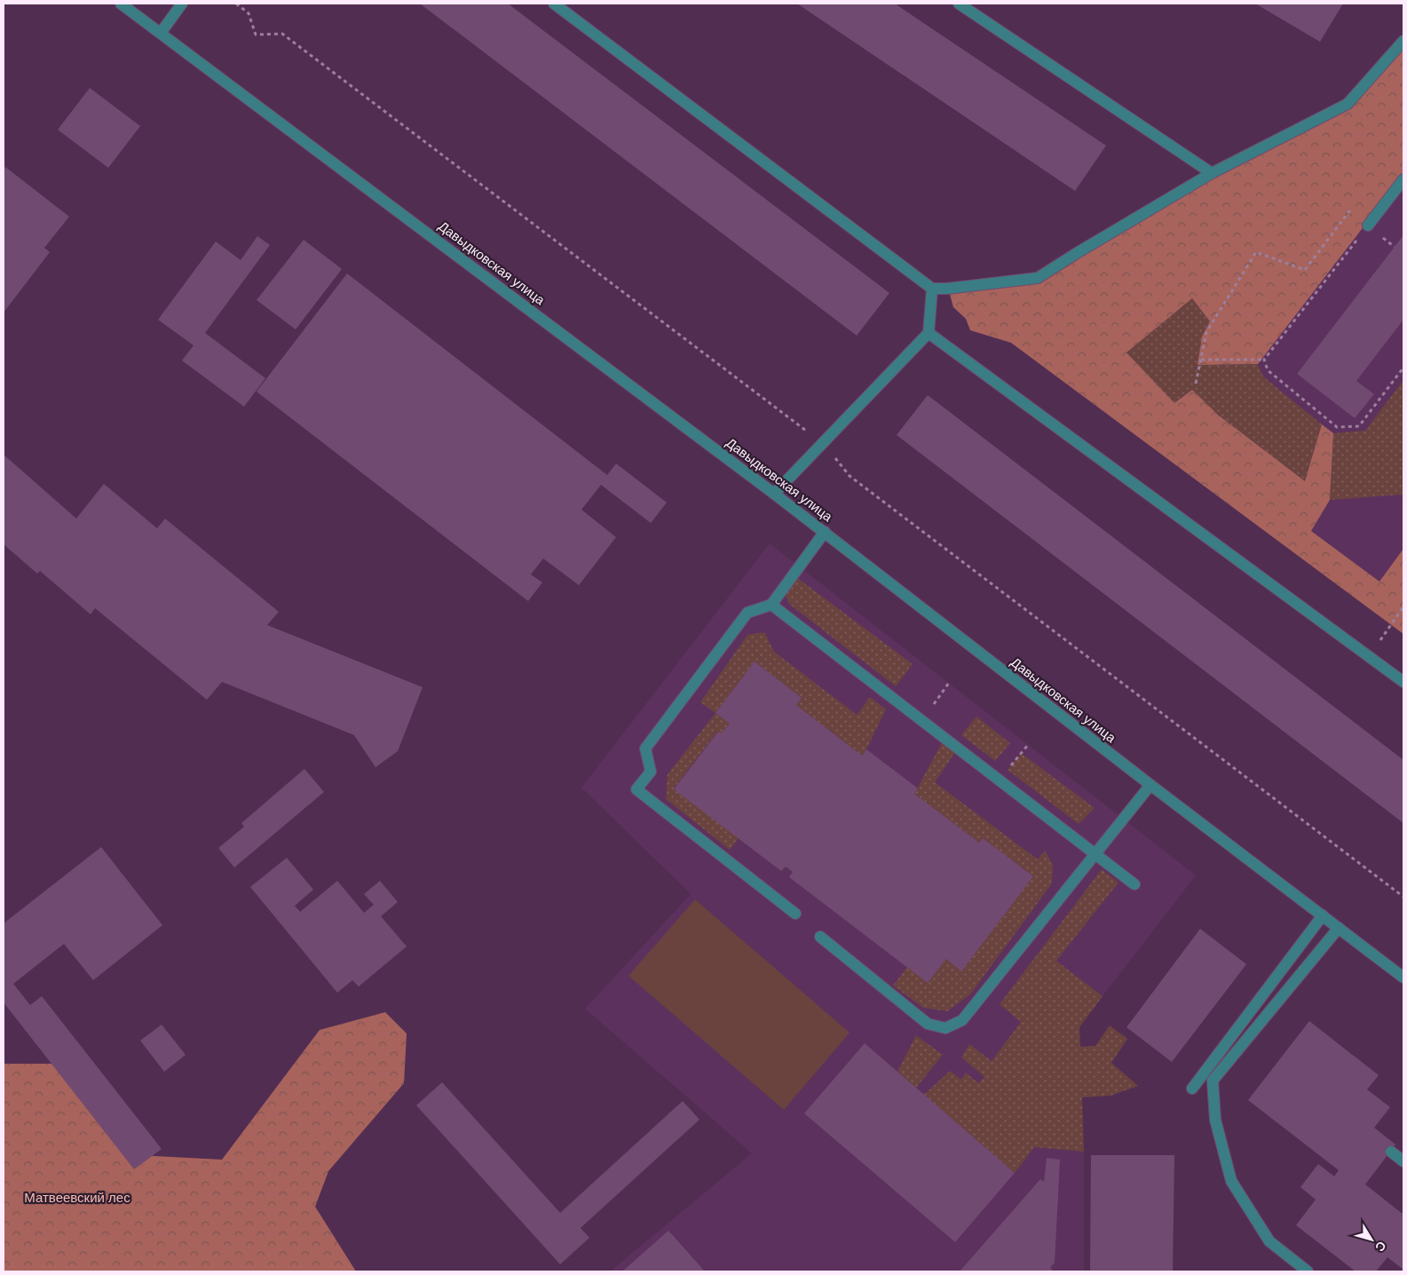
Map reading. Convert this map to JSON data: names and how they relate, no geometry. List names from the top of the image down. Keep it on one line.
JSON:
{"streets":{"street":["Давыдковская улица"]},"parks":["Матвеевский лес"],"north":"bottom right"}
